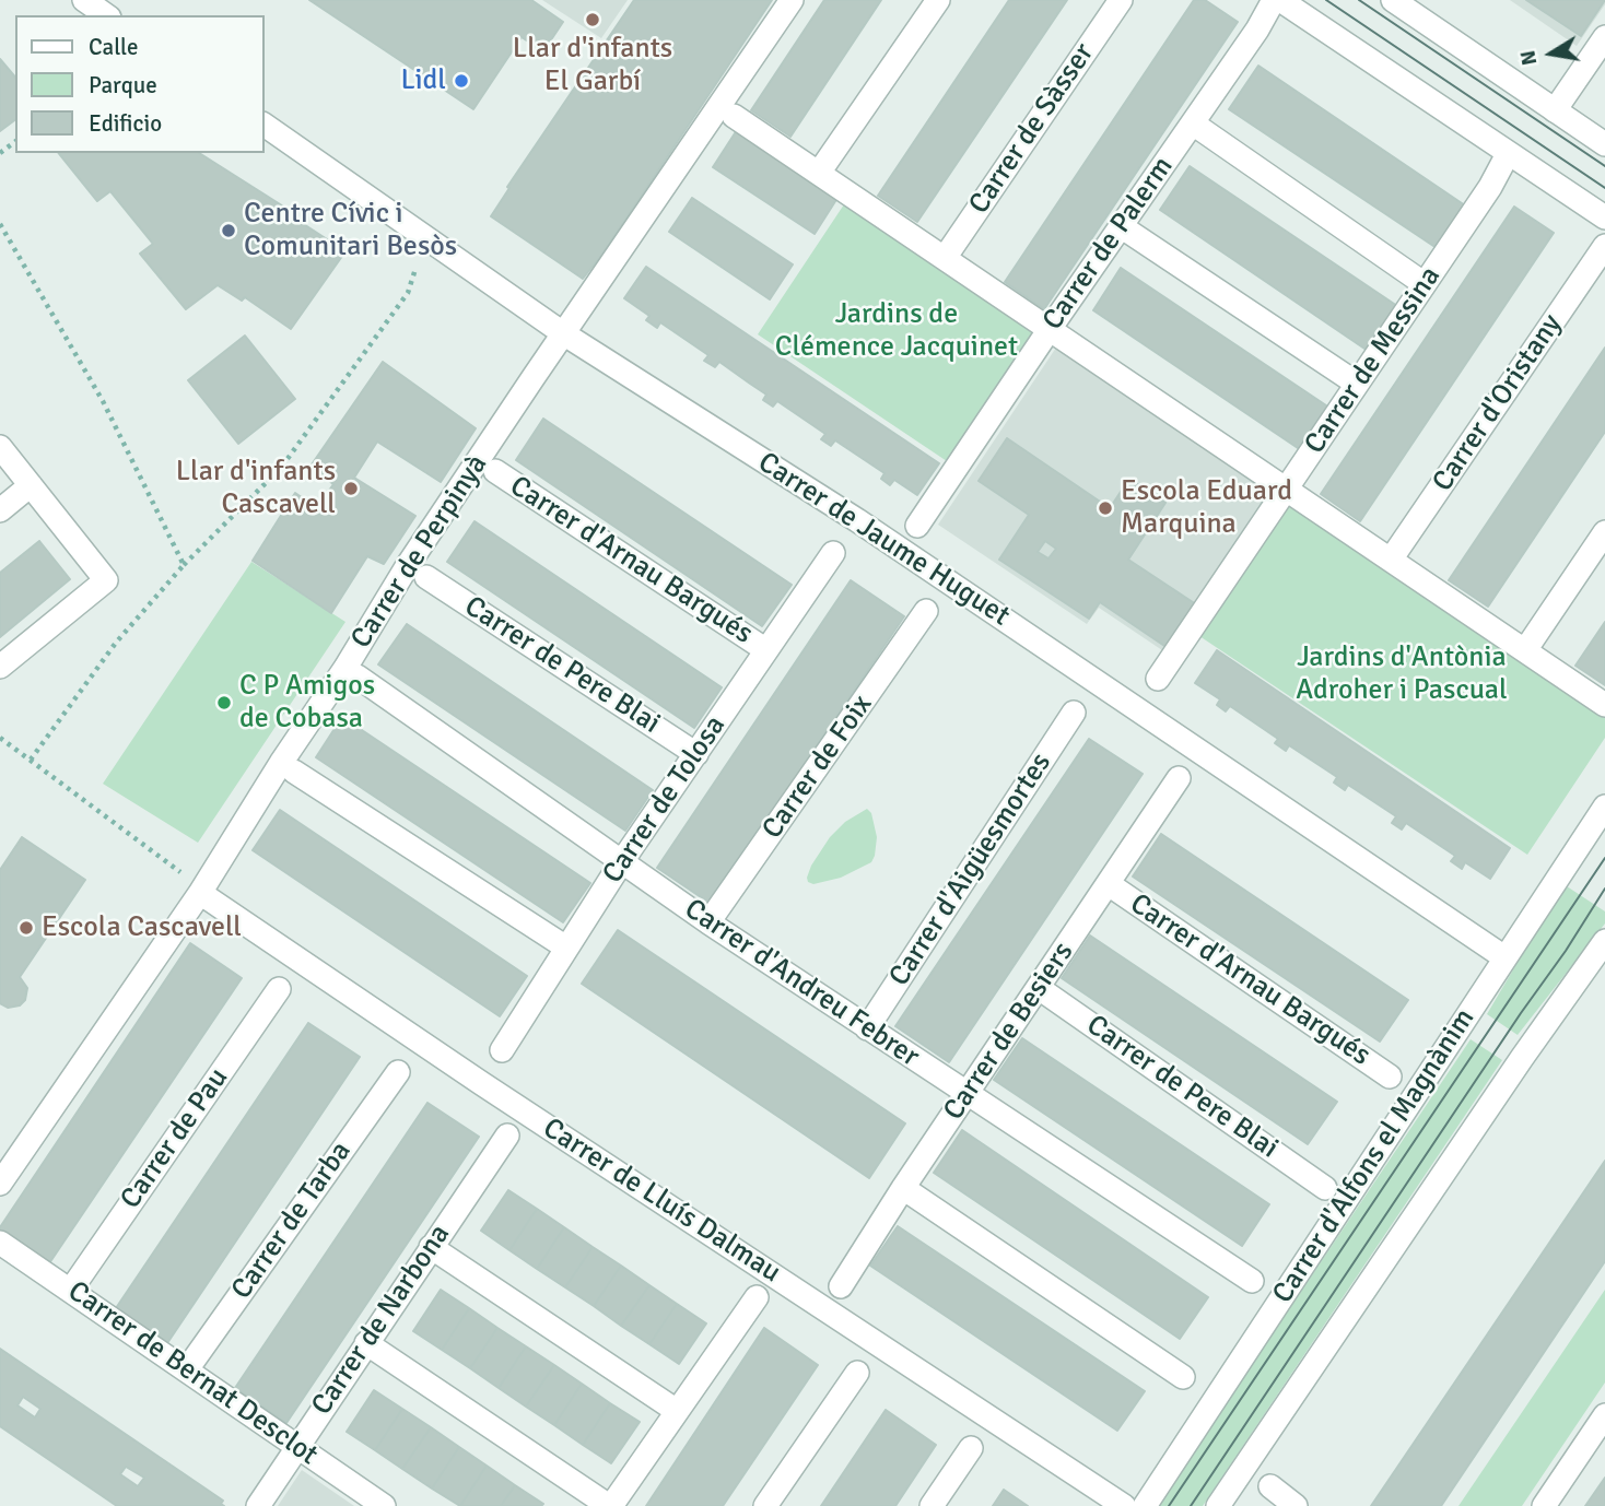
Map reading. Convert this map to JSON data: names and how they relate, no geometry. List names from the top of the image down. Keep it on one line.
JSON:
{"streets":{"street":["Carrer de Sàsser","Carrer de Palerm","Carrer de Messina","Carrer d'Oristany","Carrer de Jaume Huguet","Carrer de Perpinyà","Carrer d'Arnau Bargués","Carrer de Pere Blai","Carrer de Foix","Carrer de Tolosa","Carrer d'Aigüesmortes","Carrer d'Andreu Febrer","Carrer de Besiers","Carrer de Pau","Carrer d'Alfons el Magnànim","Carrer de Lluís Dalmau","Carrer de Tarba","Carrer de Narbona","Carrer de Bernat Desclot"]},"crossings":[["Carrer de Jaume Huguet","Carrer de Perpinyà"],["Carrer de Jaume Huguet","Carrer d'Alfons el Magnànim"],["Carrer de Perpinyà","Carrer de Lluís Dalmau"],["Carrer d'Arnau Bargués","Carrer de Tolosa"],["Carrer d'Arnau Bargués","Carrer de Besiers"],["Carrer de Pere Blai","Carrer de Tolosa"],["Carrer de Pere Blai","Carrer de Besiers"],["Carrer de Foix","Carrer d'Andreu Febrer"],["Carrer de Tolosa","Carrer d'Andreu Febrer"],["Carrer d'Aigüesmortes","Carrer d'Andreu Febrer"],["Carrer d'Andreu Febrer","Carrer de Besiers"],["Carrer de Pau","Carrer de Bernat Desclot"],["Carrer de Tarba","Carrer de Bernat Desclot"],["Carrer de Narbona","Carrer de Bernat Desclot"]],"parks":["Jardins de Clémence Jacquinet","Jardins d'Antònia Adroher i Pascual"],"places":["Llar d'infants El Garbí","Lidl","Centre Cívic i Comunitari Besòs","Llar d'infants Cascavell","Escola Eduard Marquina","C P Amigos de Cobasa","Escola Cascavell"],"legend":["Calle","Parque","Edificio"],"north":"left"}
